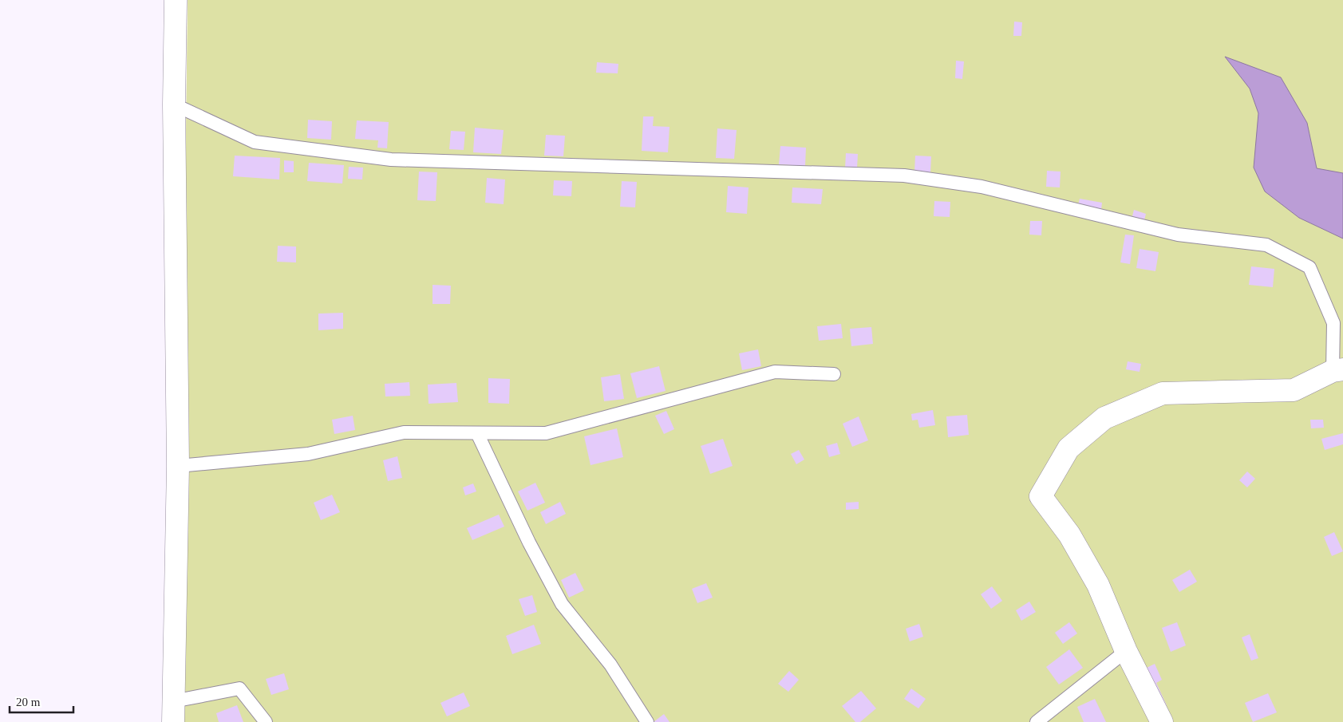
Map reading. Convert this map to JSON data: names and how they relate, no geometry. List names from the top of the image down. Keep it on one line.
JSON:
{"scale_bar":"20 m"}
